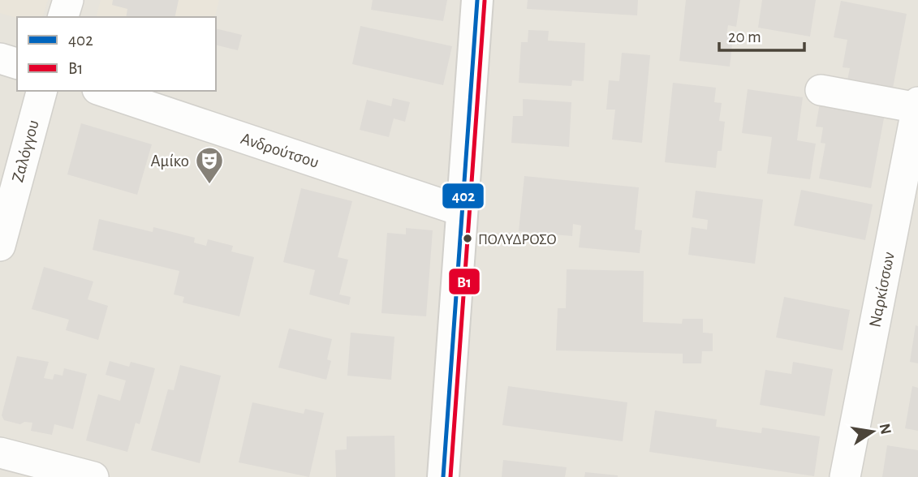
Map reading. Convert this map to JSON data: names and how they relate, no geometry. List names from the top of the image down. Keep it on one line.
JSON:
{"streets":{"street":["Ανδρούτσου","Ζαλόγγου","Ναρκίσσων"]},"places":{"theatre":["Αμίκο"],"other":["ΠΟΛΥΔΡΟΣΟ"]},"lines":["transit line 402","transit line Β1"],"legend":["402","Β1"],"scale_bar":"20 m","north":"right"}
